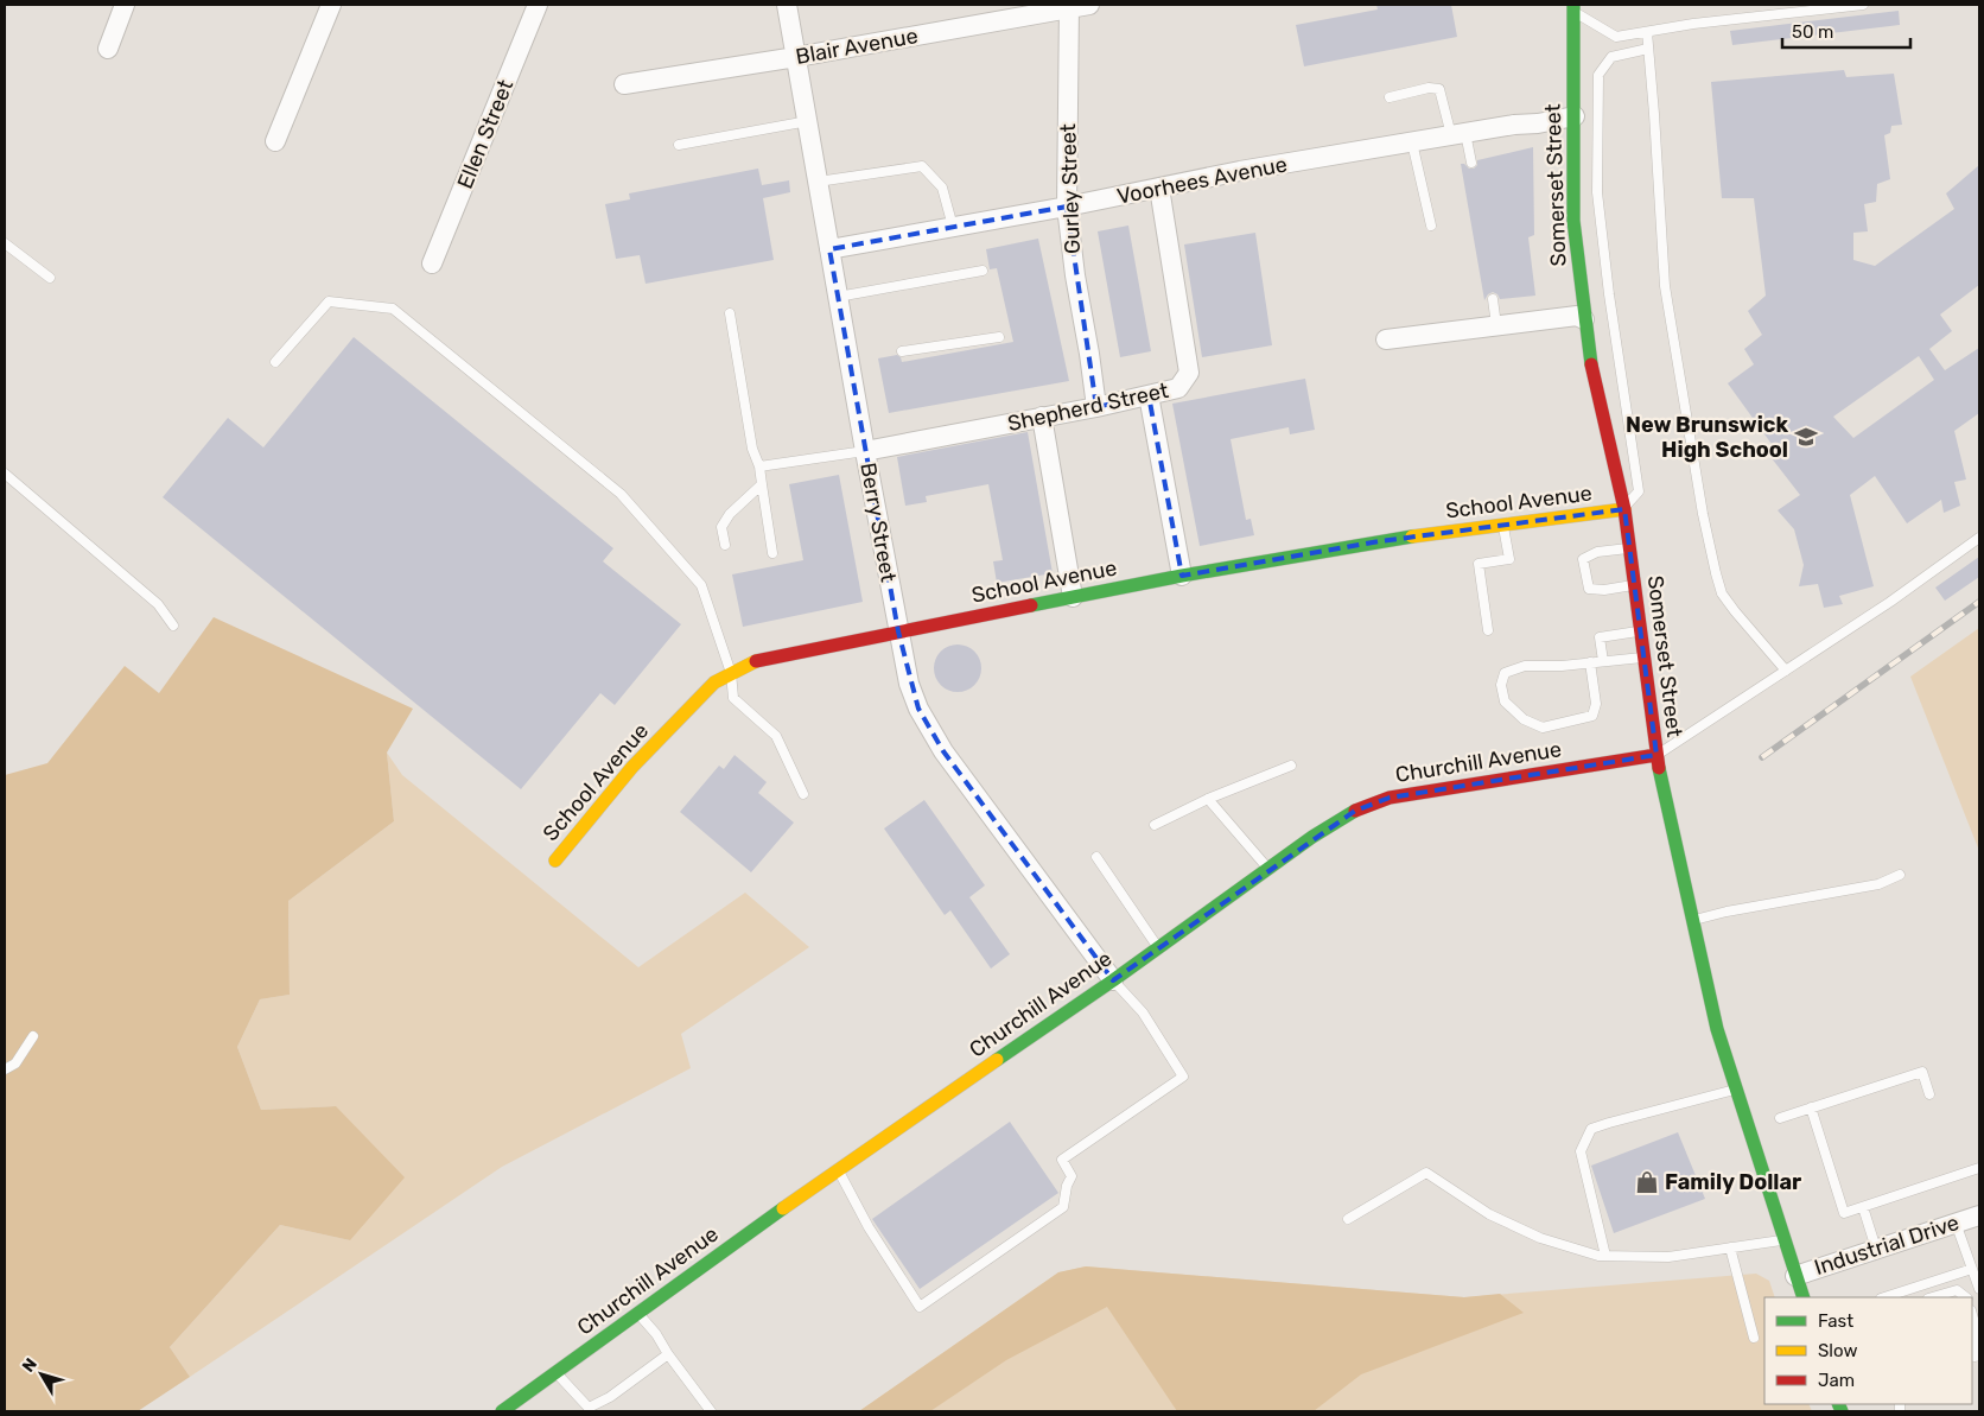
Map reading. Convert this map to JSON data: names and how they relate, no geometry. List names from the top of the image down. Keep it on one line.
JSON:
{"streets":{"street":["Blair Avenue","Ellen Street","Voorhees Avenue","Somerset Street","Gurley Street","Shepherd Street","School Avenue","Berry Street","Churchill Avenue","Industrial Drive"]},"crossings":[["Blair Avenue","Gurley Street"],["Blair Avenue","Berry Street"],["Voorhees Avenue","Somerset Street"],["Voorhees Avenue","Gurley Street"],["Voorhees Avenue","Shepherd Street"],["Voorhees Avenue","Berry Street"],["Somerset Street","School Avenue"],["Somerset Street","Churchill Avenue"],["Somerset Street","Industrial Drive"],["Gurley Street","Shepherd Street"],["Shepherd Street","Berry Street"],["School Avenue","Berry Street"],["Berry Street","Churchill Avenue"]],"places":{"school or university":["New Brunswick High School"],"shop":["Family Dollar"]},"legend":["Fast","Slow","Jam"],"scale_bar":"50 m","north":"top left"}
